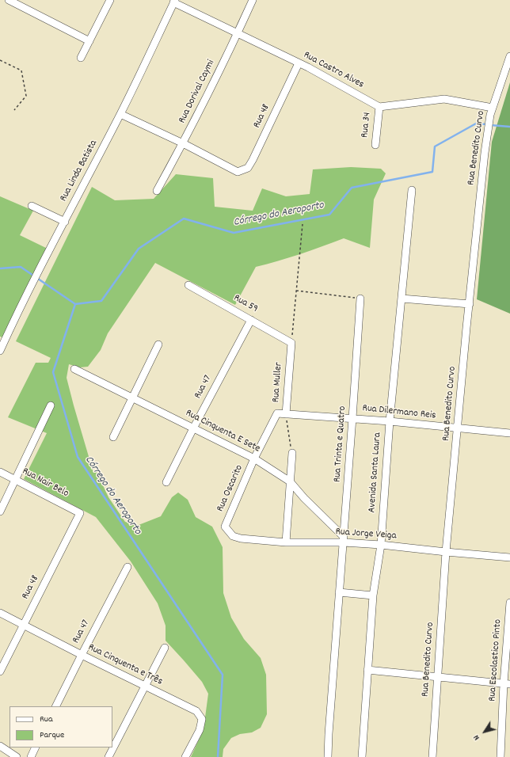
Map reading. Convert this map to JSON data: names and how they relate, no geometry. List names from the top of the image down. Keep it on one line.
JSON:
{"streets":{"street":["Rua Castro Alves","Rua Dorival Caymi","Rua 48","Rua 34","Rua Benedito Curvo","Rua Linda Batista","Rua 59","Rua Muller","Rua 47","Rua Dilermano Reis","Rua Cinquenta E Sete","Rua Trinta e Quatro","Avenida Santa Laura","Rua Nair Belo","Rua Oscarito","Rua Jorge Veiga","Rua Escolastico Pinto","Rua Cinquenta e Três"]},"crossings":[["Rua Castro Alves","Rua Dorival Caymi"],["Rua Castro Alves","Rua 48"],["Rua Castro Alves","Rua 34"],["Rua Castro Alves","Rua Linda Batista"],["Rua Dorival Caymi","Rua 48"],["Rua 48","Rua Nair Belo"],["Rua 48","Rua Cinquenta e Três"],["Rua Benedito Curvo","Rua Dilermano Reis"],["Rua Benedito Curvo","Rua Jorge Veiga"],["Rua 59","Rua Muller"],["Rua 59","Rua 47"],["Rua Muller","Rua Dilermano Reis"],["Rua Muller","Rua Oscarito"],["Rua 47","Rua Cinquenta E Sete"],["Rua 47","Rua Cinquenta e Três"],["Rua Dilermano Reis","Rua Trinta e Quatro"],["Rua Dilermano Reis","Avenida Santa Laura"],["Rua Dilermano Reis","Rua Oscarito"],["Rua Cinquenta E Sete","Rua Trinta e Quatro"],["Rua Cinquenta E Sete","Rua Oscarito"],["Rua Cinquenta E Sete","Rua Jorge Veiga"],["Rua Trinta e Quatro","Rua Jorge Veiga"],["Avenida Santa Laura","Rua Jorge Veiga"],["Rua Oscarito","Rua Jorge Veiga"]],"water":["Córrego do Aeroporto"],"legend":["Rua","Parque"],"north":"bottom left"}
